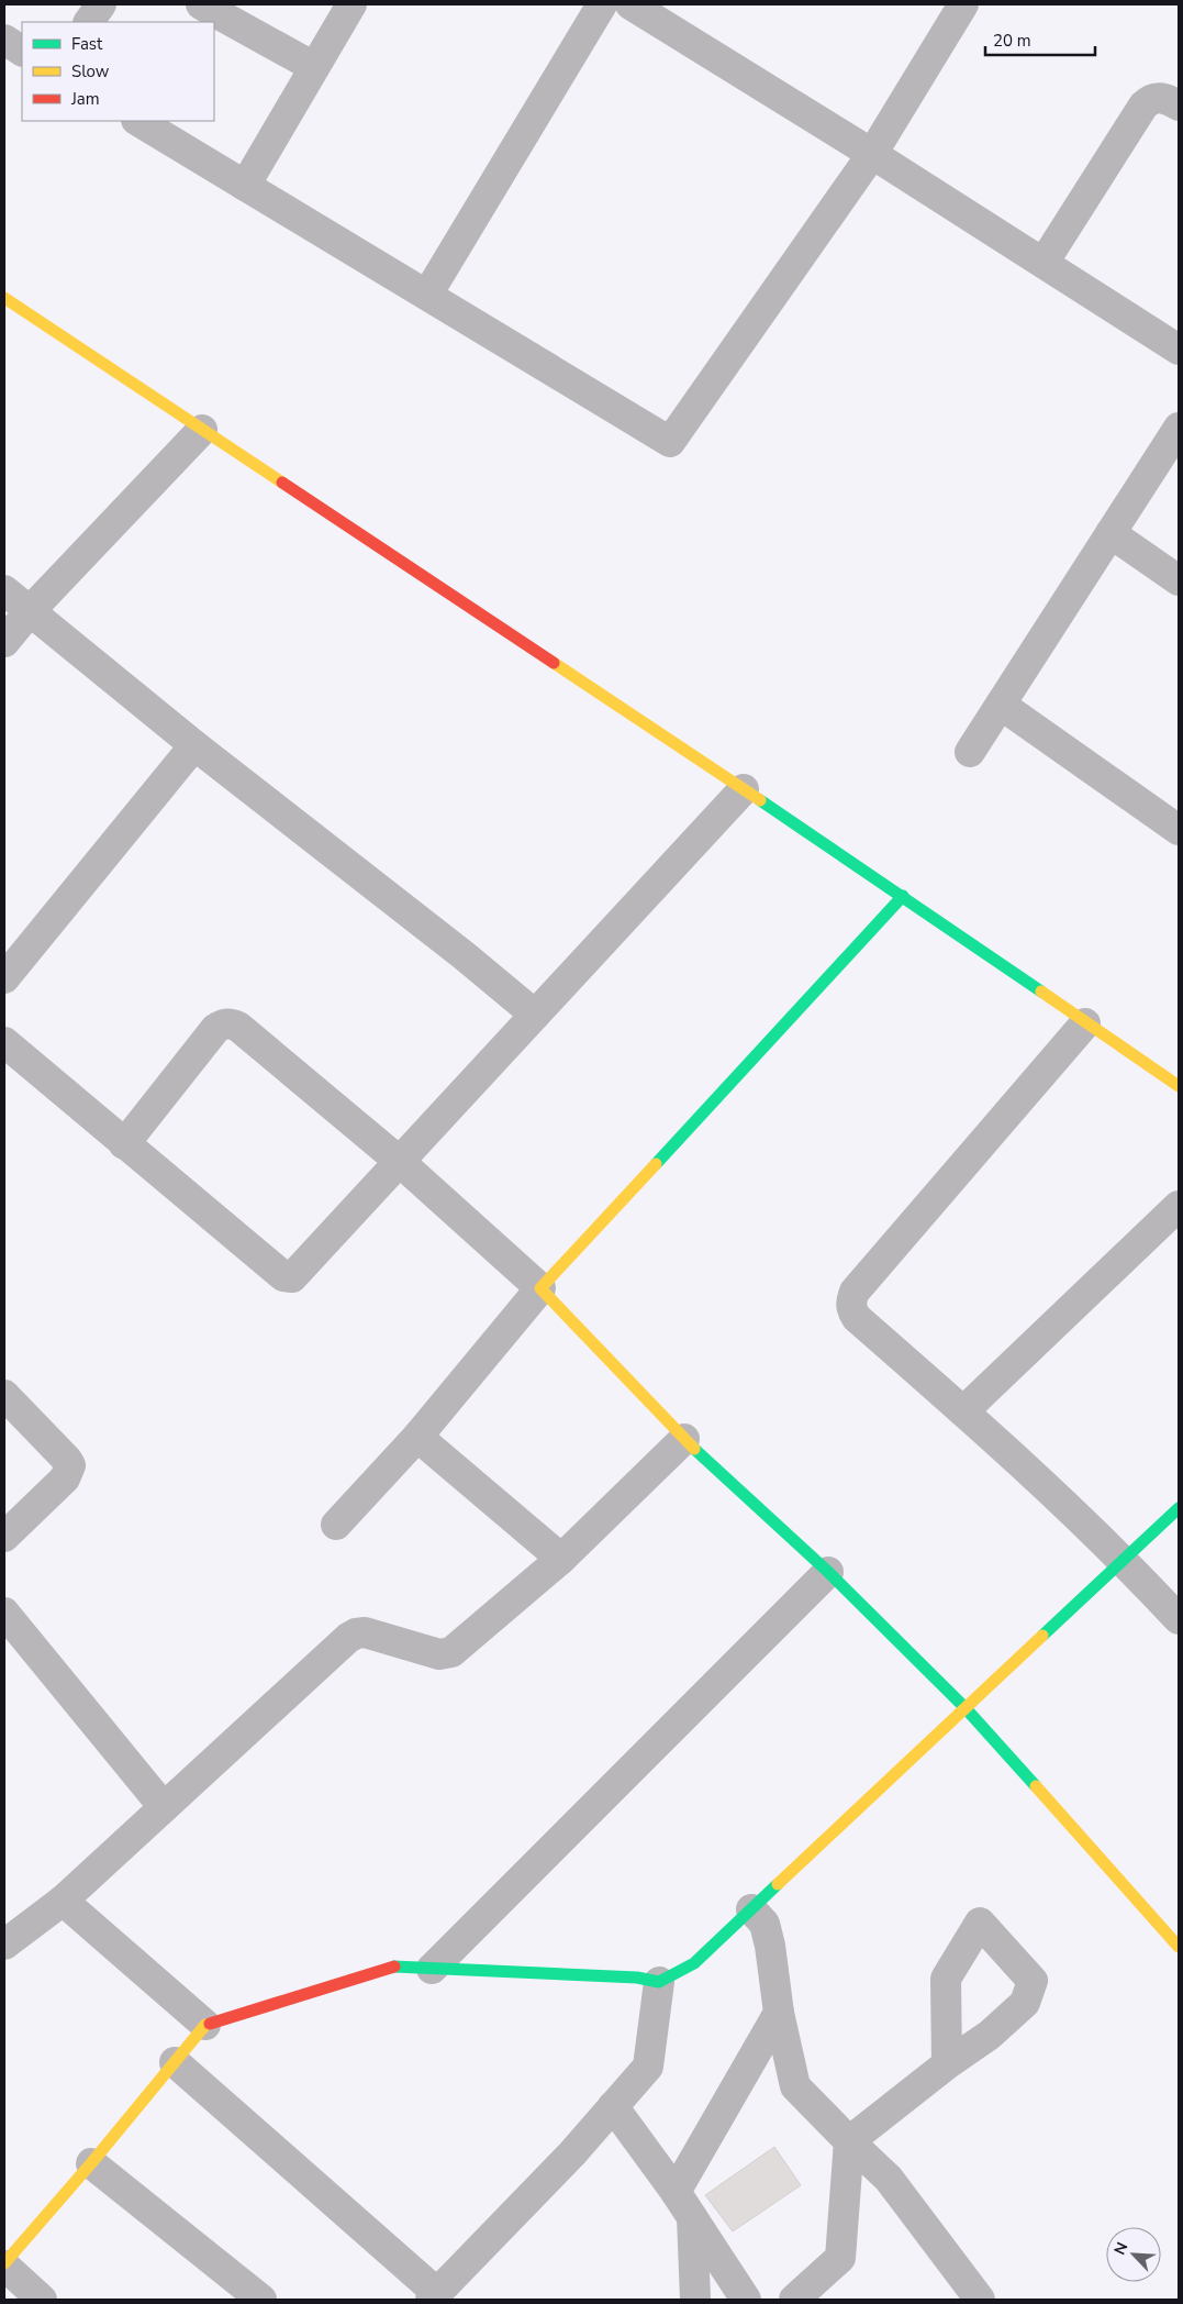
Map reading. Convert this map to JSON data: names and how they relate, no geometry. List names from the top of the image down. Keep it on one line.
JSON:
{"legend":["Fast","Slow","Jam"],"scale_bar":"20 m","north":"top left"}
